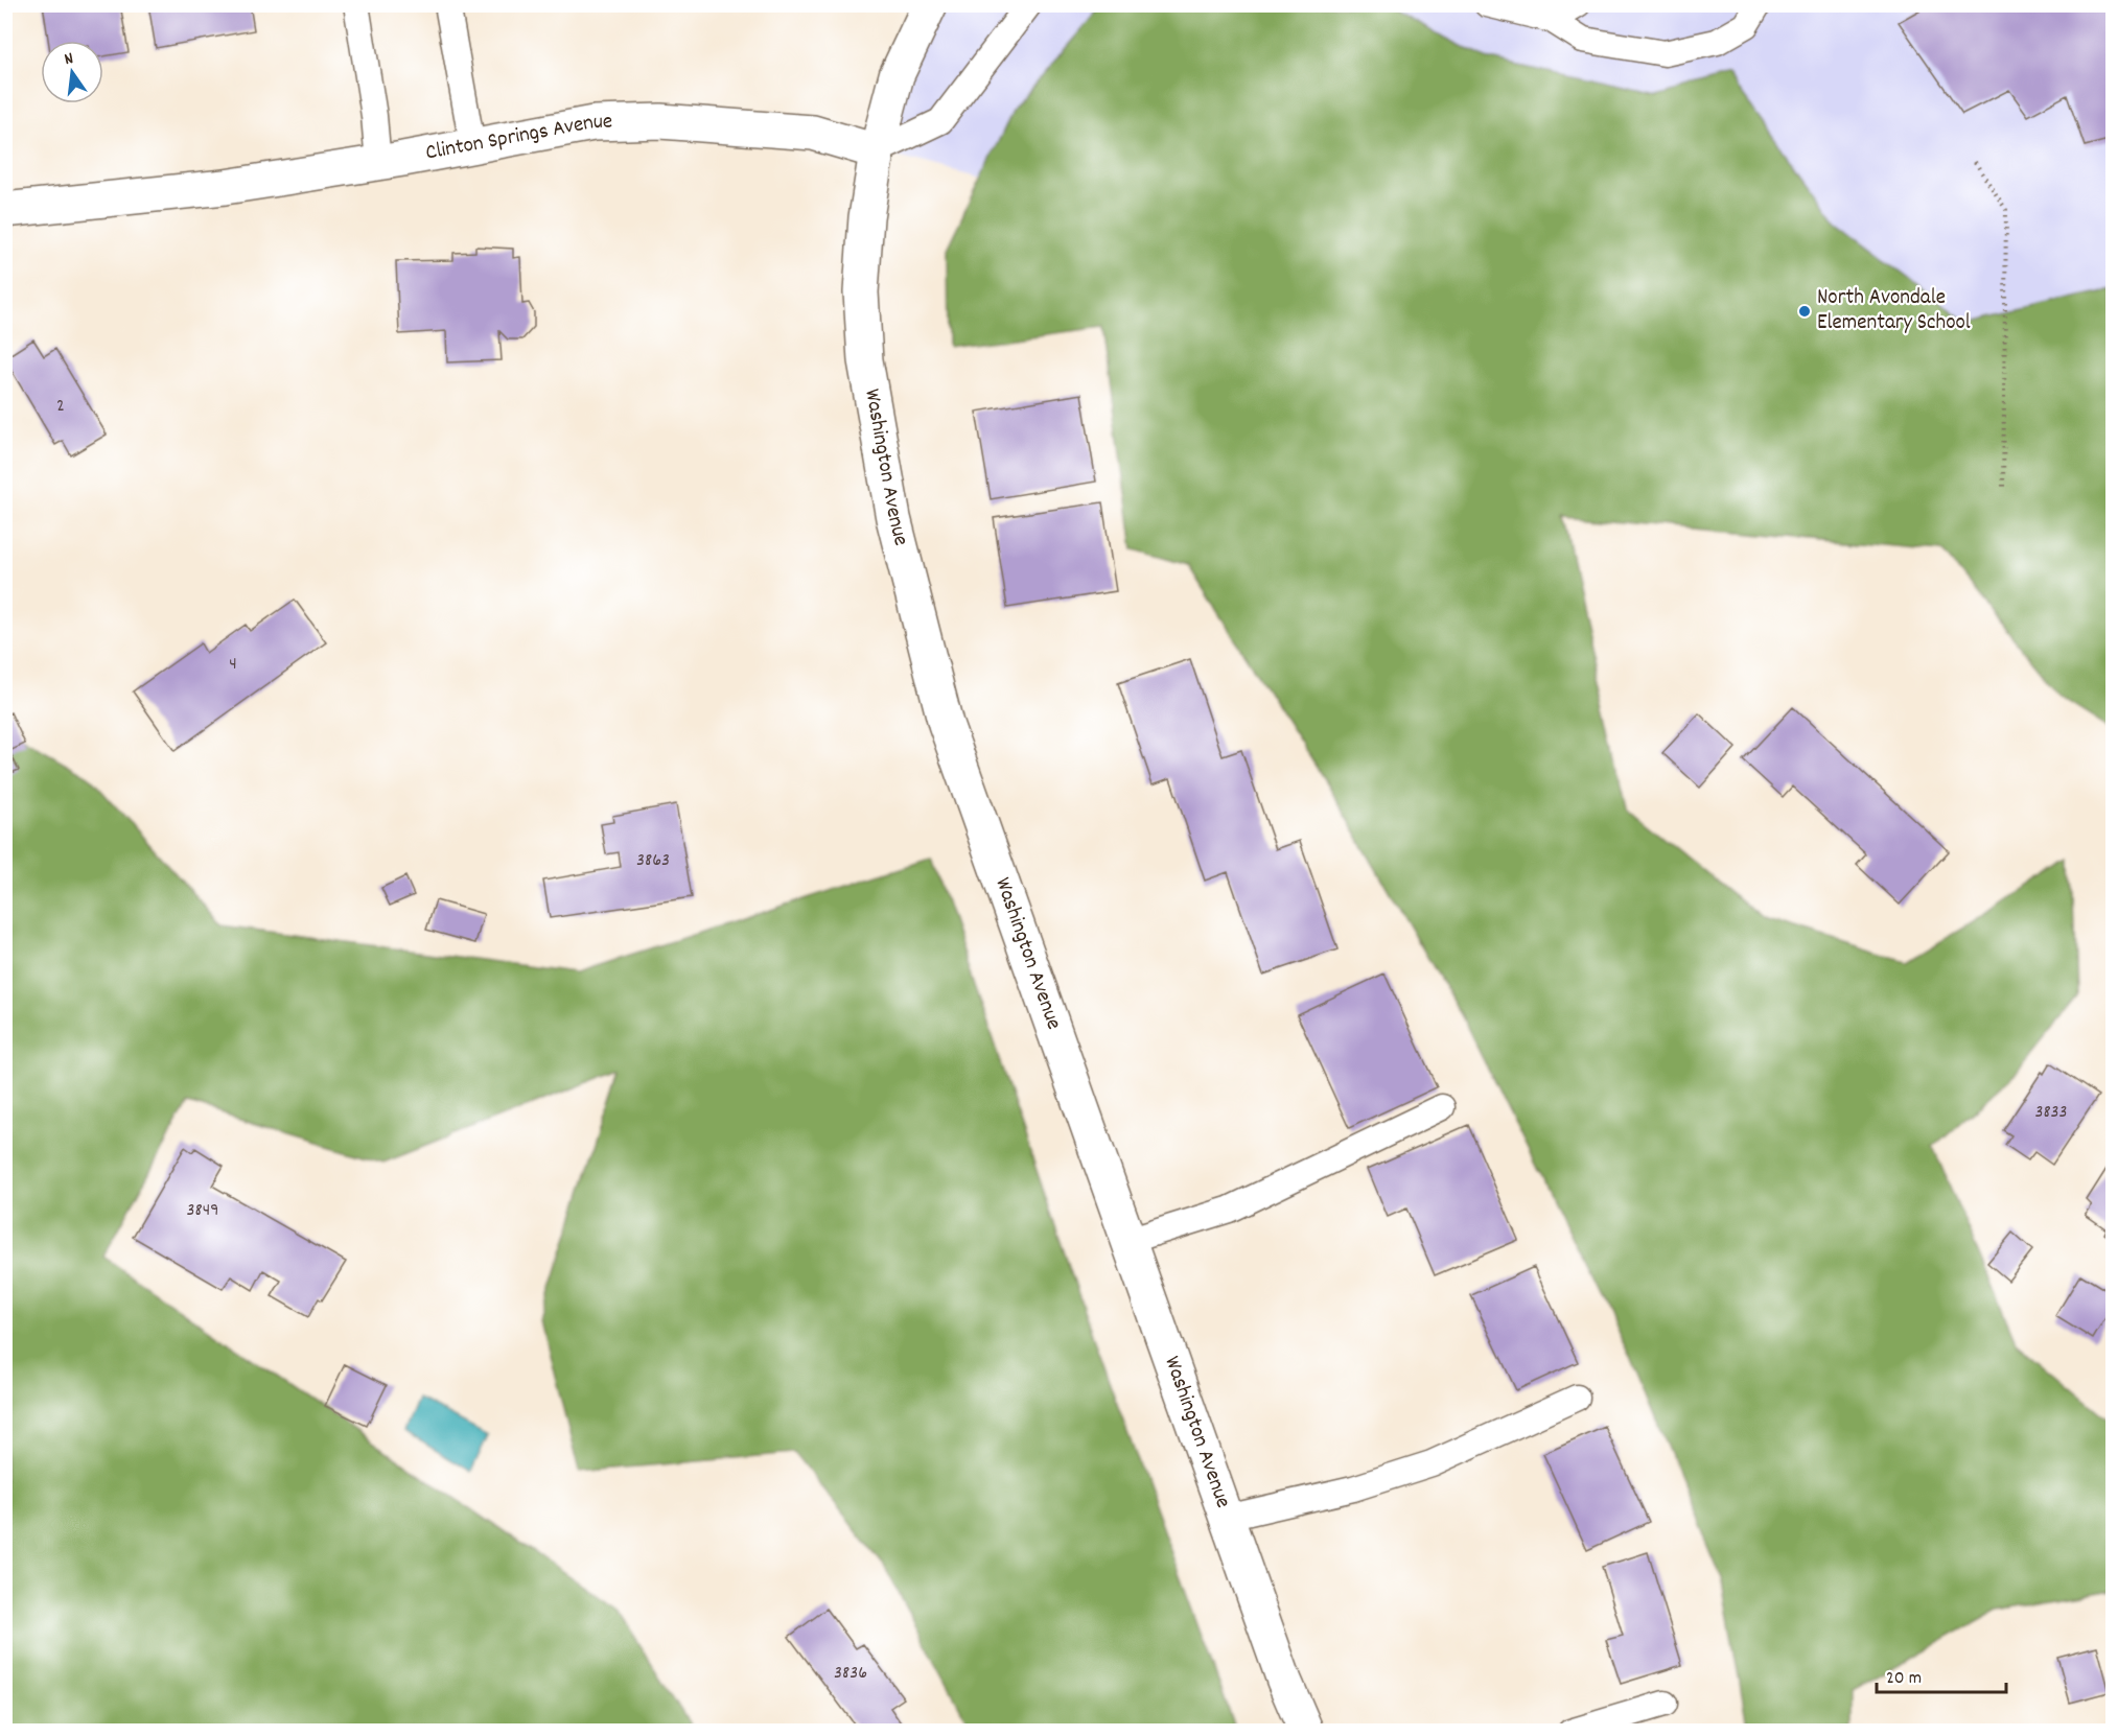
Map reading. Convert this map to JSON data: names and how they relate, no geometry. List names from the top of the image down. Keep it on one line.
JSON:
{"streets":{"street":["Clinton Springs Avenue","Washington Avenue"]},"crossings":[["Clinton Springs Avenue","Washington Avenue"]],"places":["North Avondale Elementary School"],"house_numbers":["2","4","3863","3833","3849","3836"],"scale_bar":"20 m","north":"top"}
